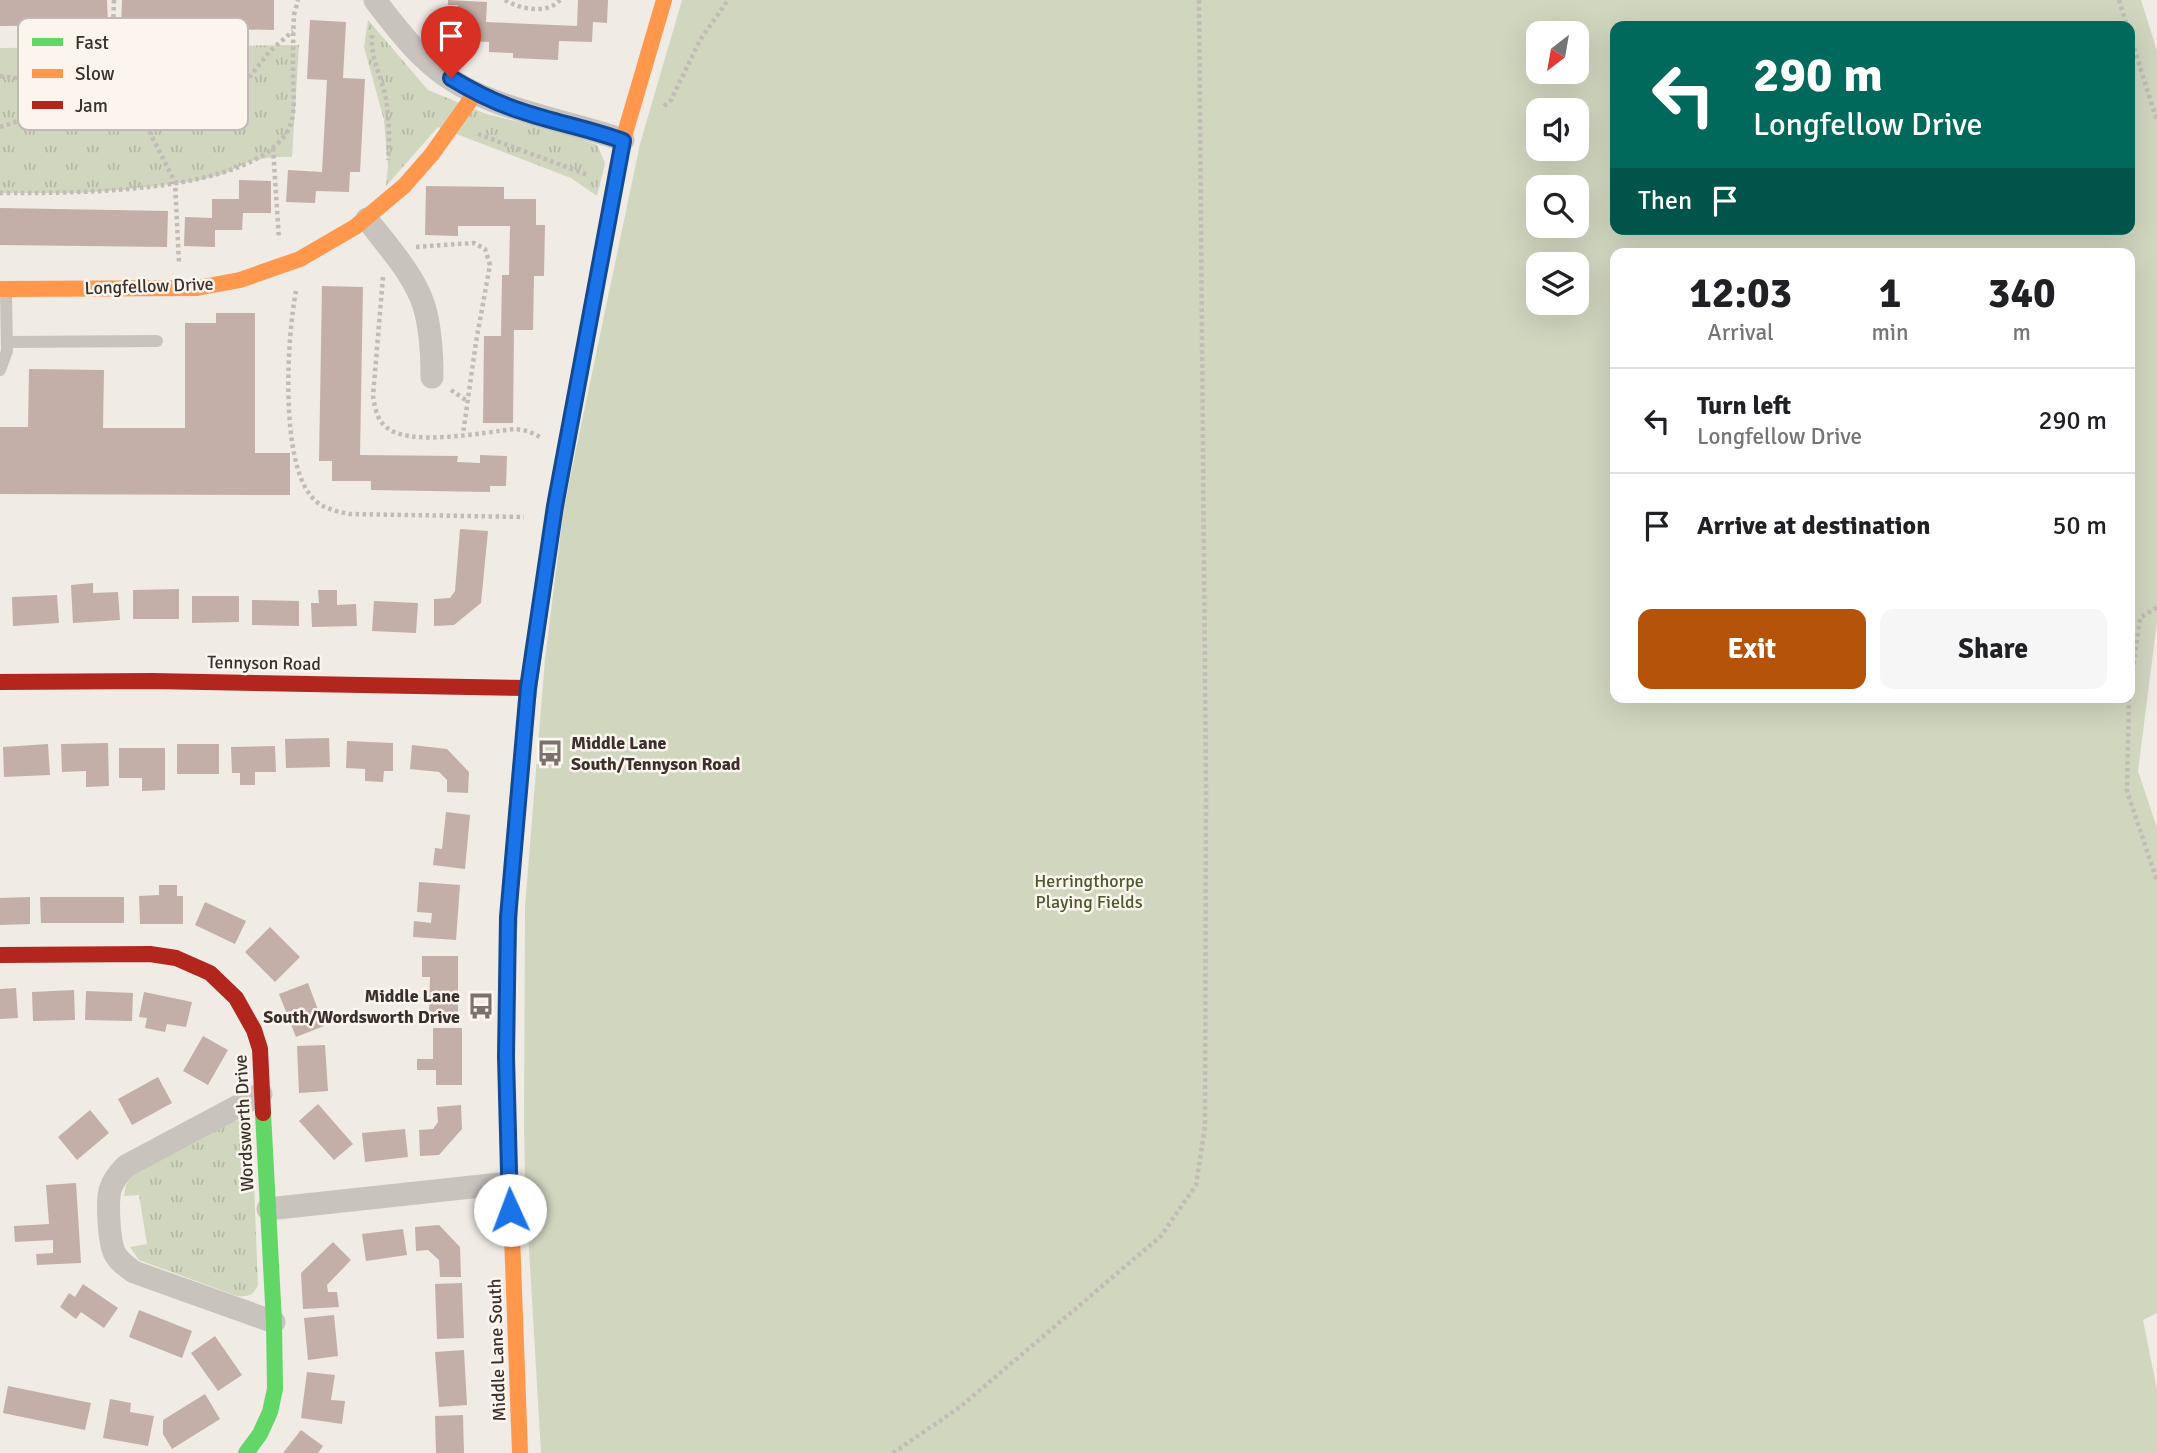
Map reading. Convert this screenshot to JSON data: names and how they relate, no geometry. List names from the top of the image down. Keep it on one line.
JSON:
{"streets":{"street":["Longfellow Drive","Tennyson Road","Wordsworth Drive","Middle Lane South"]},"crossings":[["Tennyson Road","Middle Lane South"]],"parks":["Herringthorpe Playing Fields"],"places":{"bus stop":["Middle Lane South/Tennyson Road","Middle Lane South/Wordsworth Drive"]},"legend":["Fast","Slow","Jam"],"north":"bottom left","page":{"turn":["290 m","Longfellow Drive"],"then":"Then","eta":["12:03","Arrival","1","min","340","m"],"list":[{"name":"Turn left","note":"Longfellow Drive","value":"290 m"},{"name":"Arrive at destination","value":"50 m"}],"buttons":["Exit","Share"]}}
